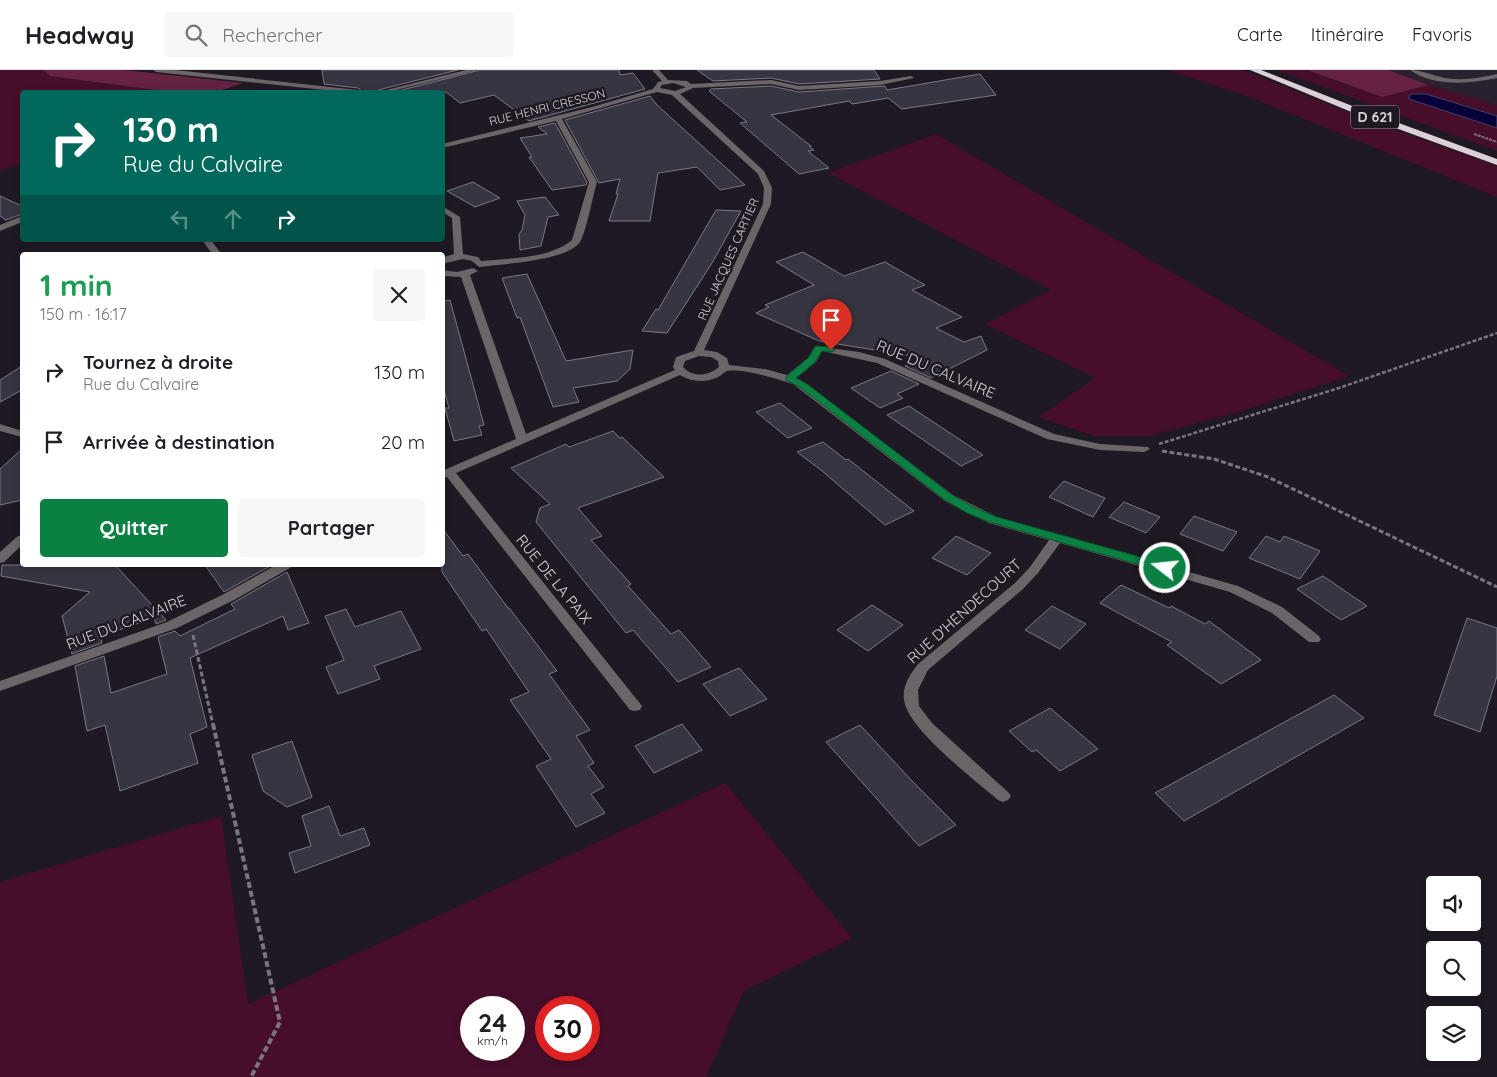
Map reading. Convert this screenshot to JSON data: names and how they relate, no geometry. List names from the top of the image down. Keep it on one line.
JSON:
{"streets":{"highway":["D 621"],"street":["RUE HENRI CRESSON","RUE JACQUES CARTIER","RUE DU CALVAIRE","RUE DE LA PAIX","RUE D'HENDECOURT"]},"page":{"header":"Headway","search":"Rechercher","nav":["Carte","Itinéraire","Favoris"],"turn":["130 m","Rue du Calvaire"],"heading":["1 min","150 m · 16:17"],"list":[{"name":"Tournez à droite","note":"Rue du Calvaire","value":"130 m"},{"name":"Arrivée à destination","value":"20 m"}],"buttons":["Quitter","Partager"],"speed":"24 km/h","limit":"30"}}
